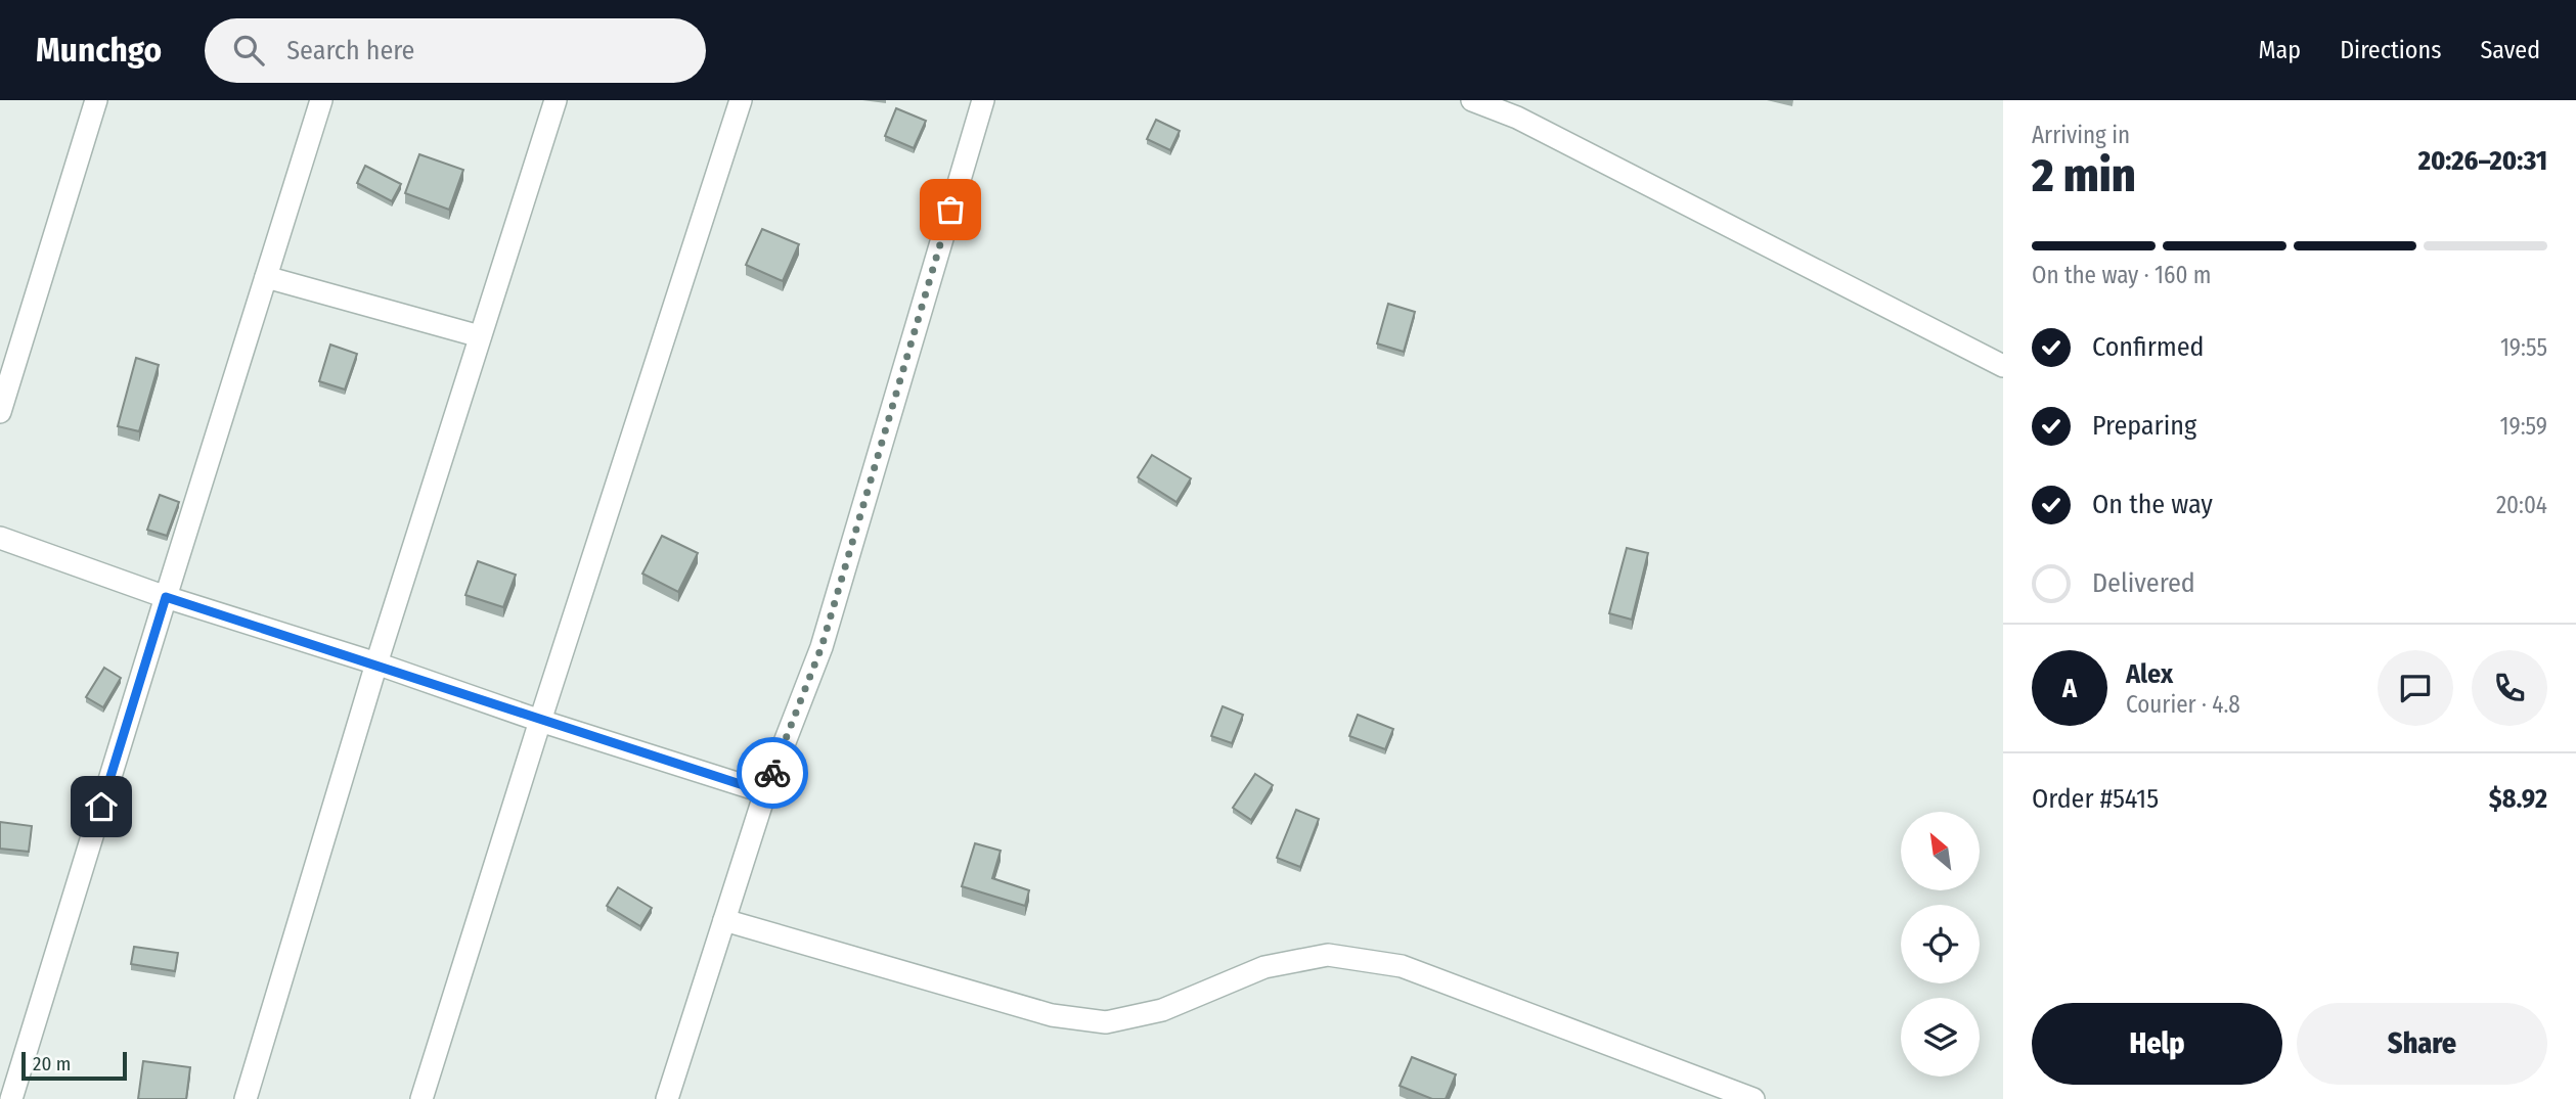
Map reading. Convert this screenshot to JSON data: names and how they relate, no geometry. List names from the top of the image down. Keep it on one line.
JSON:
{"scale_bar":"20 m","north":"top left","page":{"header":"Munchgo","search":"Search here","nav":["Map","Directions","Saved"],"heading":["2 min","Arriving in","20:26–20:31"],"panel":["Alex","Courier · 4.8","Order #5415","$8.92"],"bar":"On the way · 160 m","list":[["Confirmed","19:55"],["Preparing","19:59"],["On the way","20:04"],"Delivered"],"round":"A","buttons":["Help","Share"],"scale":"20 m"}}
